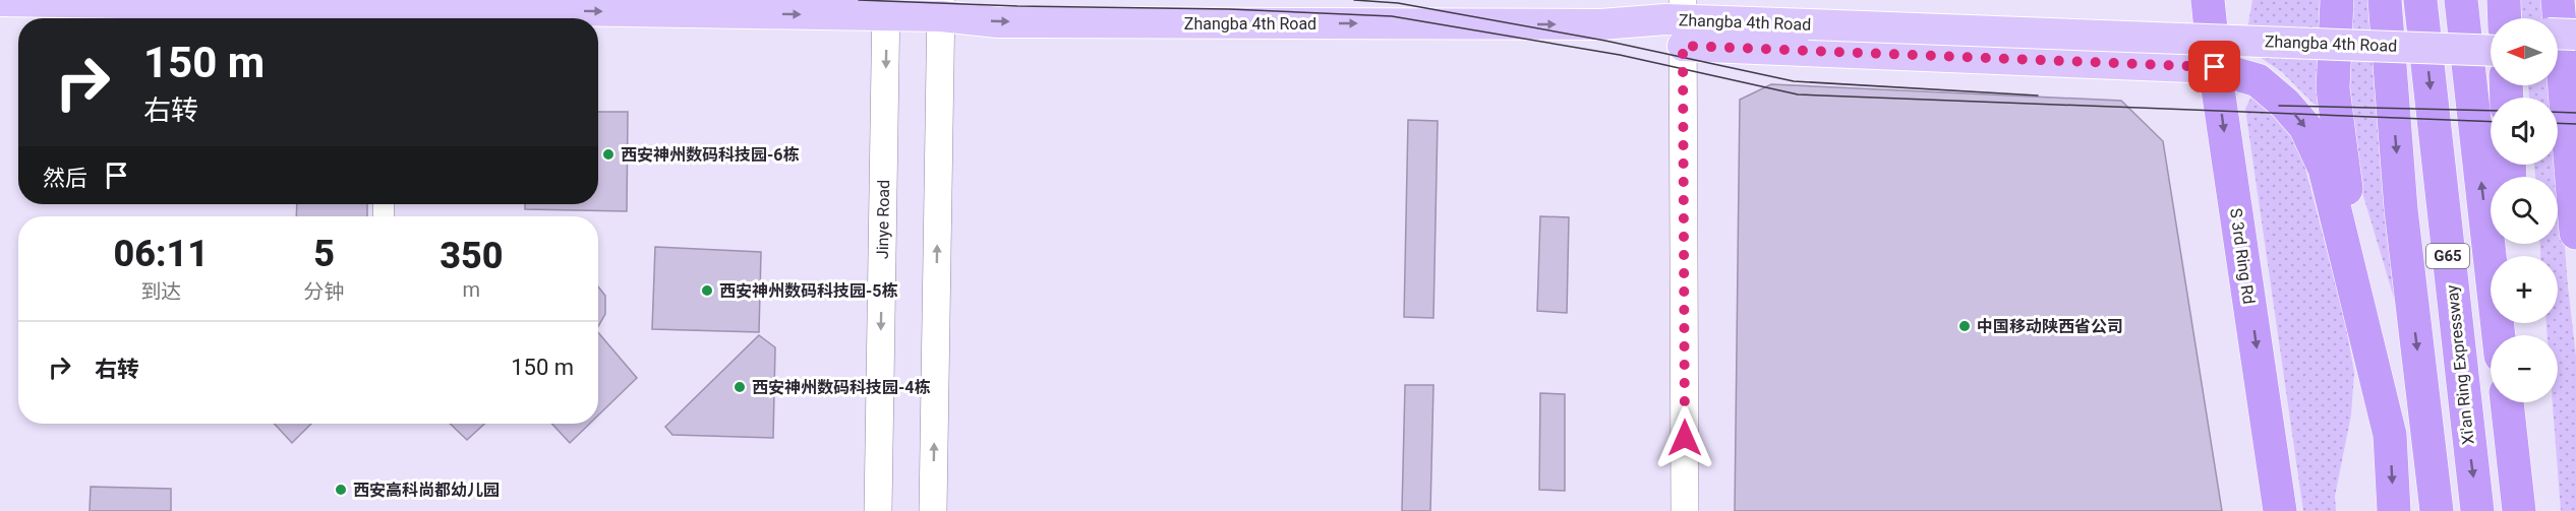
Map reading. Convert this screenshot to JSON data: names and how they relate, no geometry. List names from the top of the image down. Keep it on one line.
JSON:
{"streets":{"highway":["S 3rd Ring Rd","G65","Xi'an Ring Expressway"],"main road":["Zhangba 4th Road","Jinye Road"]},"crossings":[["Zhangba 4th Road","Jinye Road"]],"one_way":["Zhangba 4th Road"],"places":["西安神州数码科技园-6栋","西安神州数码科技园-5栋","中国移动陕西省公司","西安神州数码科技园-4栋","西安高科尚都幼儿园"],"north":"left","page":{"map_buttons":["+","−"],"turn":["150 m","右转"],"then":"然后","eta":["06:11","到达","5","分钟","350","m"],"list":[{"name":"右转","value":"150 m"}]}}
